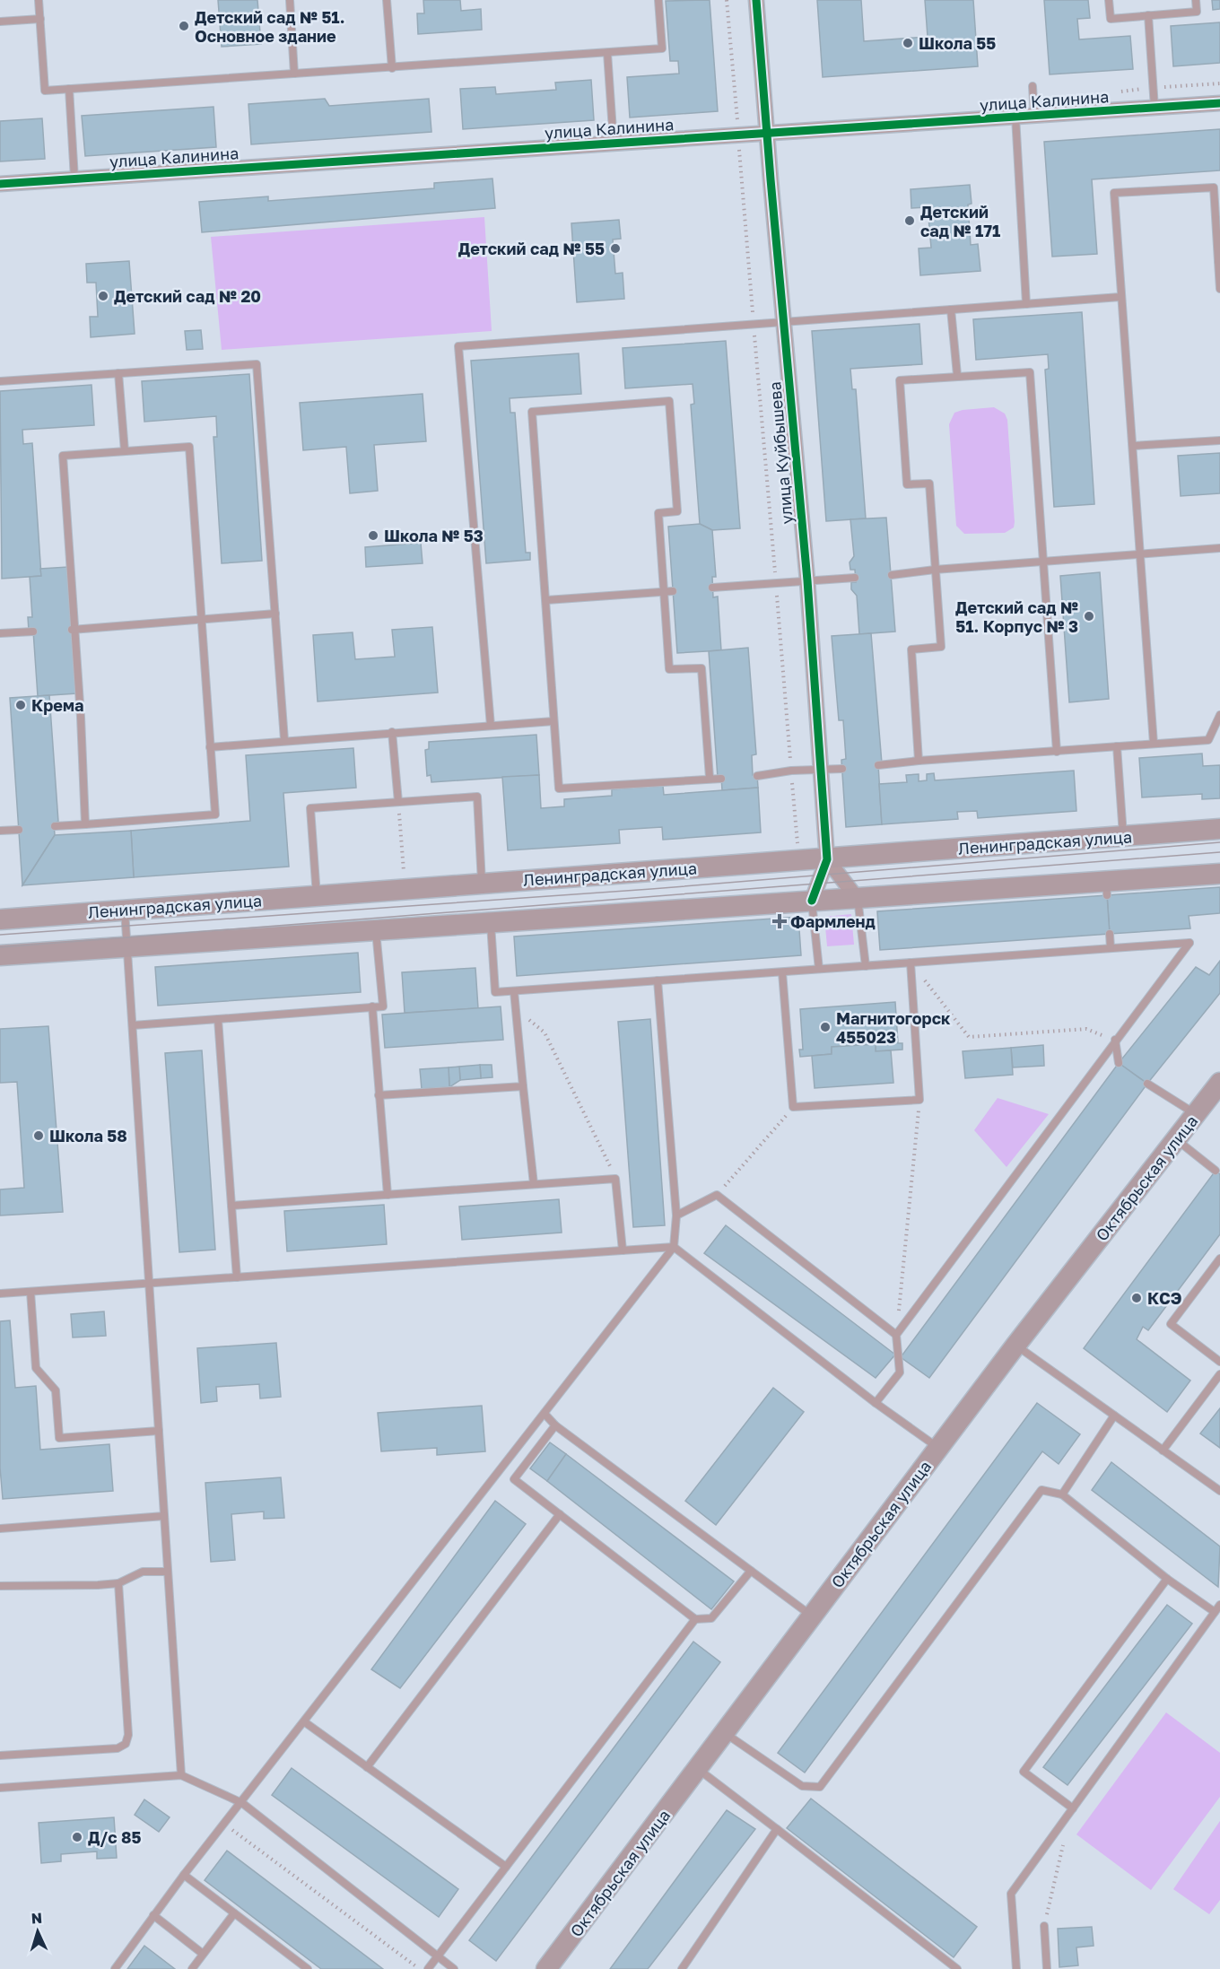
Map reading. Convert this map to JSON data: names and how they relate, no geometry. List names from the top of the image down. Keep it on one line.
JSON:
{"streets":{"main road":["Ленинградская улица","Октябрьская улица"],"street":["улица Калинина","улица Куйбышева"]},"crossings":[["улица Калинина","улица Куйбышева"],["улица Куйбышева","Ленинградская улица"]],"places":{"other":["Детский сад № 51. Основное здание","Школа 55","Детский сад № 171","Детский сад № 55","Детский сад № 20","Школа № 53","Детский сад № 51. Корпус № 3","Крема","Магнитогорск 455023","Школа 58","КСЭ","Д/с 85"],"health":["Фармленд"]},"north":"top"}
